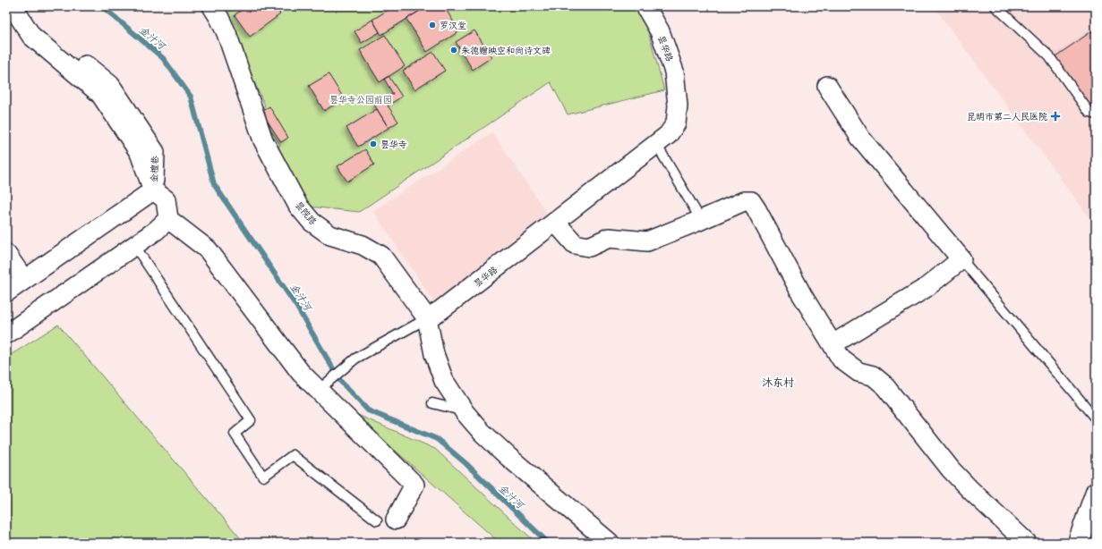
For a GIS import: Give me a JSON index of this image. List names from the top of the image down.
{
  "streets": {
    "street": ["昙华路", "金檀巷", "昙院路"]
  },
  "crossings": [
    ["昙华路", "昙院路"]
  ],
  "districts": ["沐东村"],
  "water": ["金汁河"],
  "parks": ["昙华寺公园前园"],
  "places": {
    "other": ["罗汉堂", "朱德赠映空和尚诗文碑", "昙华寺"],
    "health": ["昆明市第二人民医院"]
  }
}
